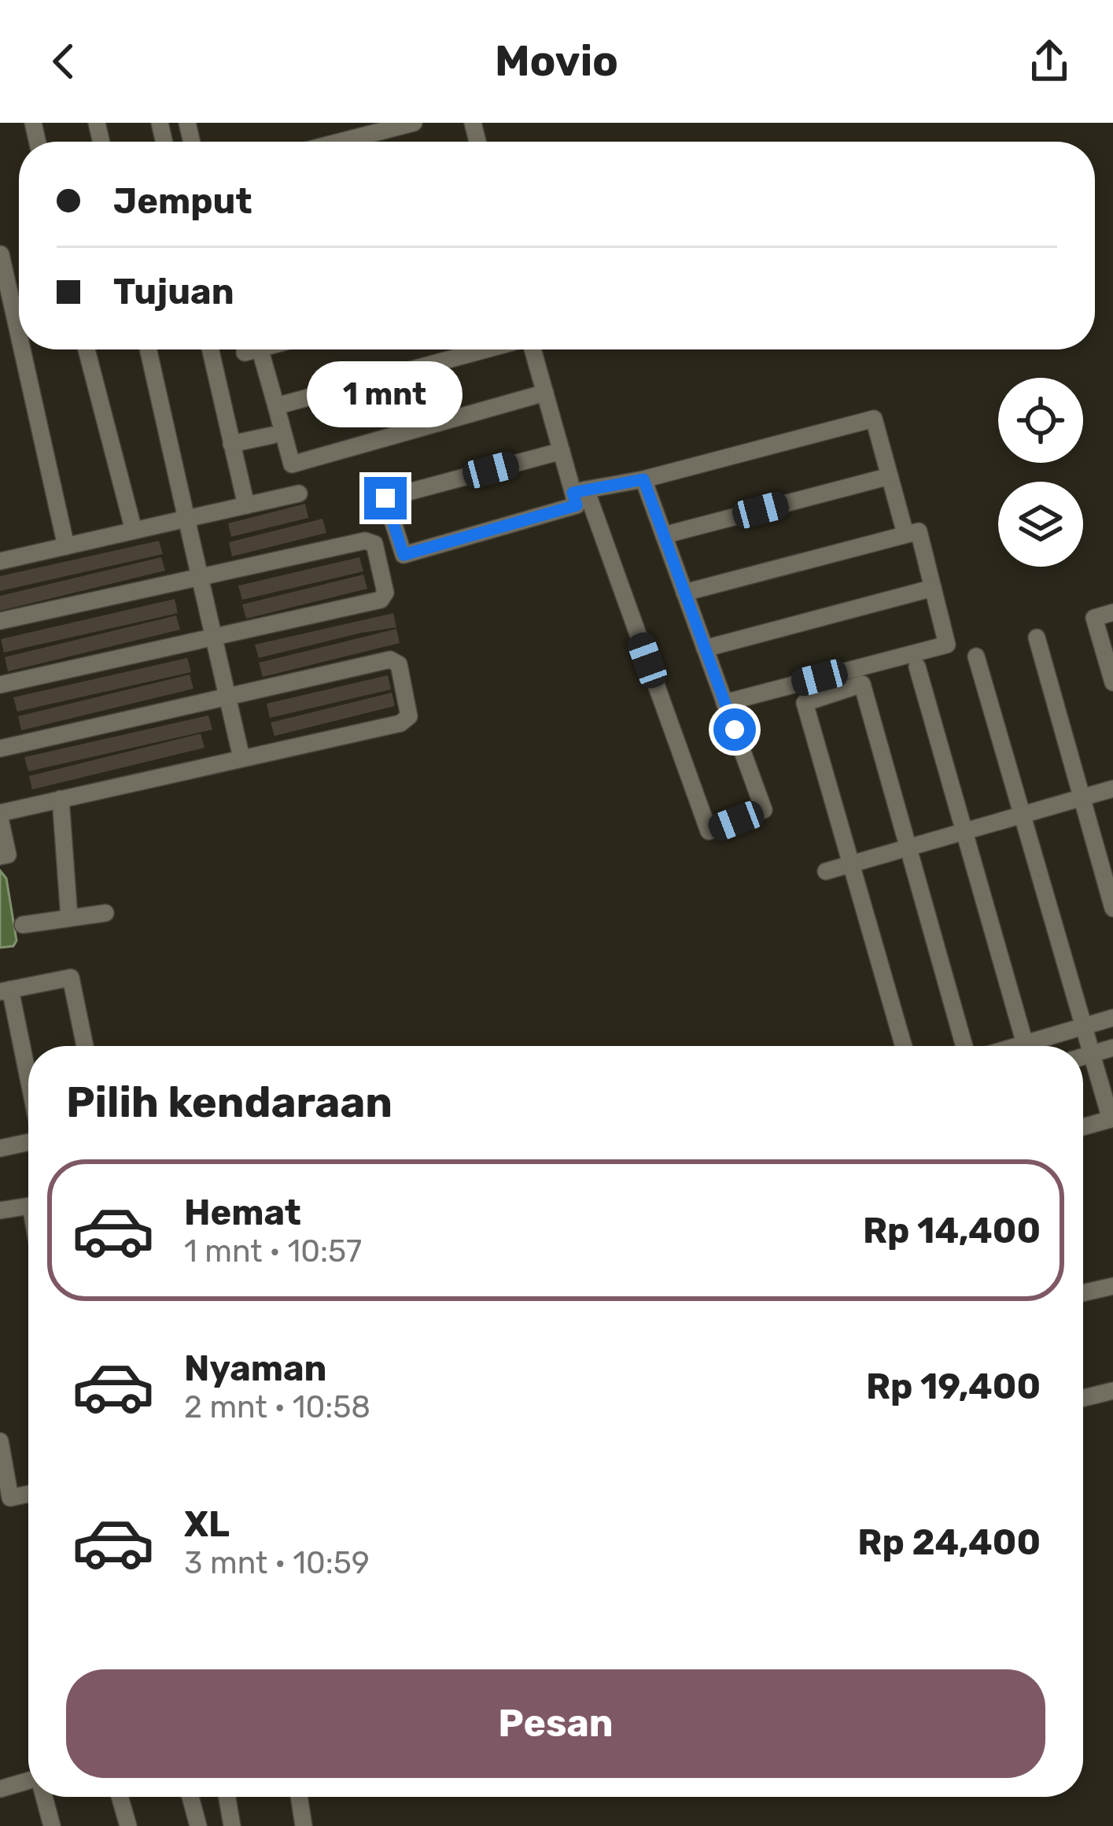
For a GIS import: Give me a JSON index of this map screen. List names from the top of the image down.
{
  "page": {
    "header": "Movio",
    "banner": ["Jemput", "Tujuan"],
    "bubble": "1 mnt",
    "heading": "Pilih kendaraan",
    "list": [
      {
        "name": "Hemat",
        "note": "1 mnt · 10:57",
        "value": "Rp 14,400"
      },
      {
        "name": "Nyaman",
        "note": "2 mnt · 10:58",
        "value": "Rp 19,400"
      },
      {
        "name": "XL",
        "note": "3 mnt · 10:59",
        "value": "Rp 24,400"
      }
    ],
    "buttons": "Pesan"
  }
}
